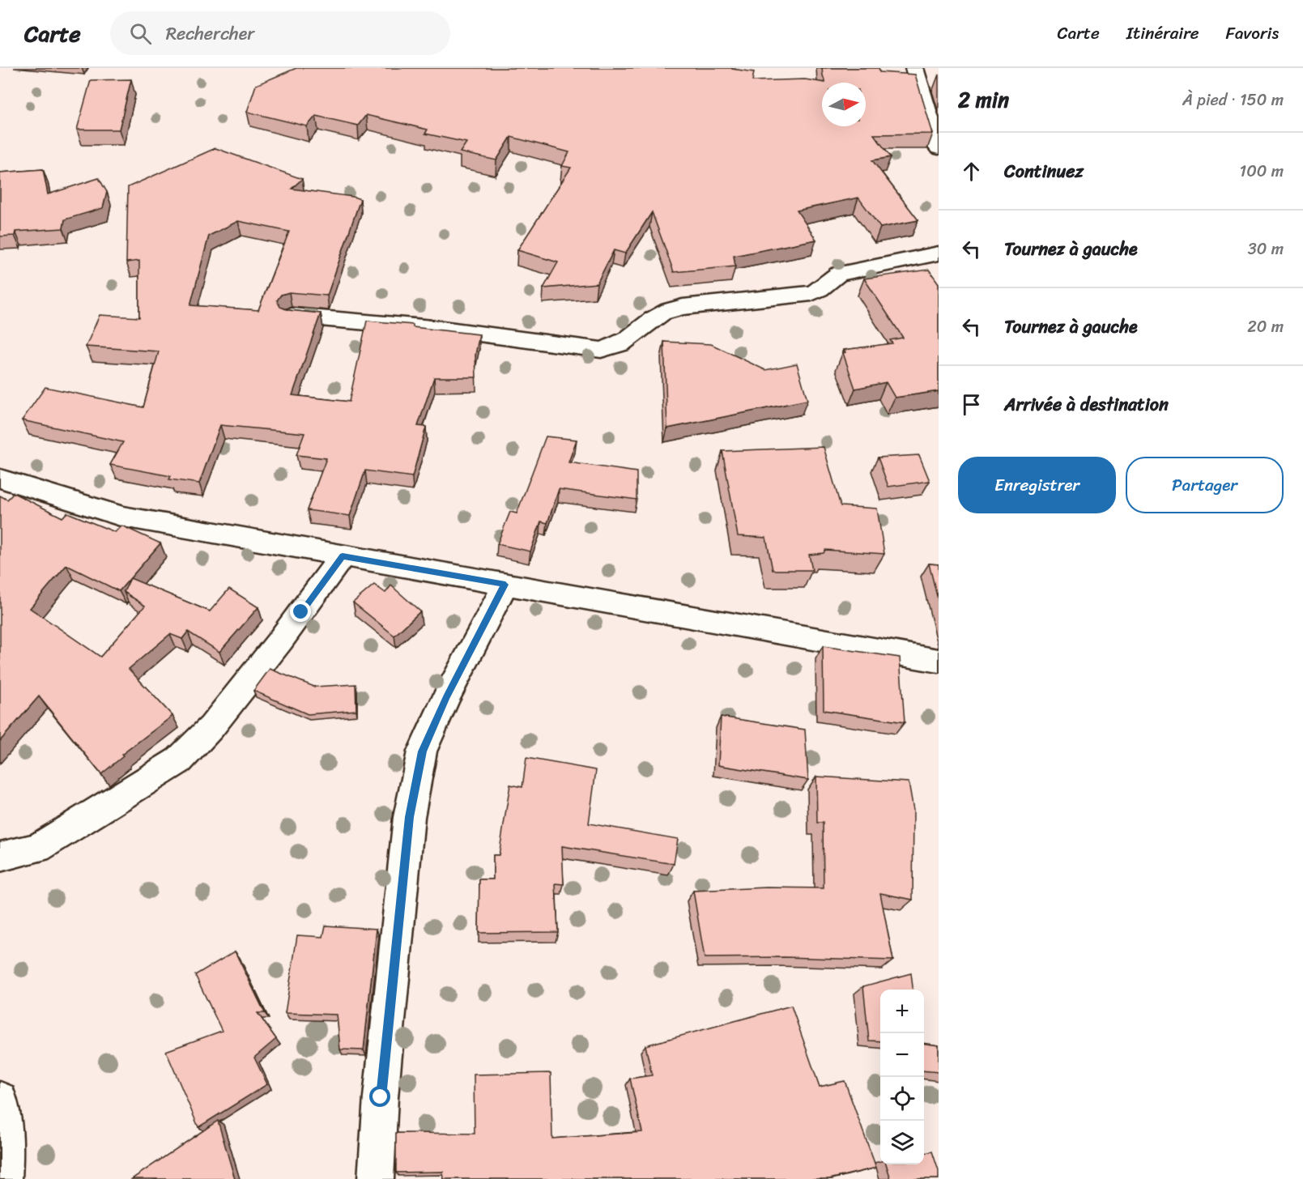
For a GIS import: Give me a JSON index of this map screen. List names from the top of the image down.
{
  "north": "right",
  "page": {
    "header": "Carte",
    "search": "Rechercher",
    "nav": ["Carte", "Itinéraire", "Favoris"],
    "heading": ["2 min", "À pied · 150 m"],
    "list": [
      ["Continuez", "100 m"],
      ["Tournez à gauche", "30 m"],
      ["Tournez à gauche", "20 m"],
      "Arrivée à destination"
    ],
    "buttons": ["Enregistrer", "Partager"],
    "map_buttons": ["+", "−"]
  }
}
